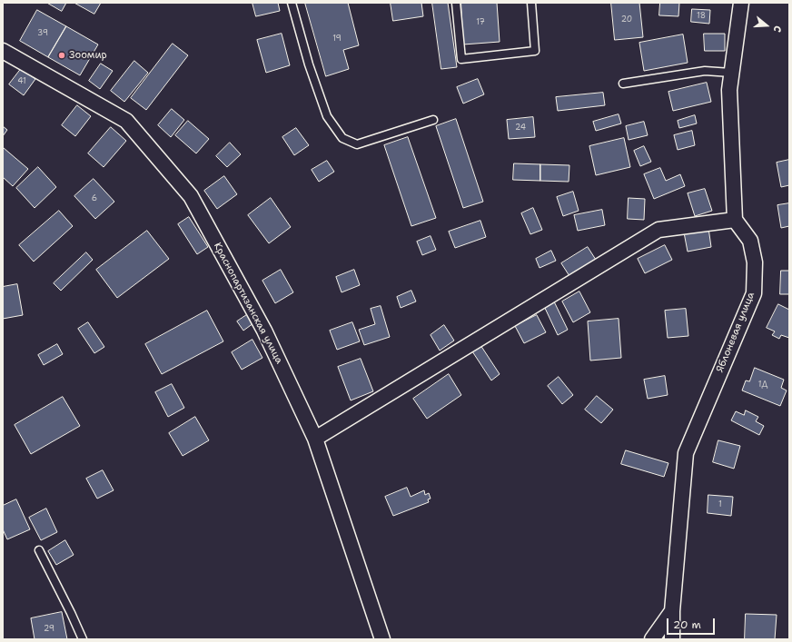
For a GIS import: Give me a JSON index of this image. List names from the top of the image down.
{
  "streets": {
    "street": ["Краснопартизанская улица", "Яблоневая улица"]
  },
  "places": ["Зоомир"],
  "house_numbers": [
    "18",
    "20",
    "17",
    "39",
    "19",
    "41",
    "24",
    "6",
    "1Д",
    "1",
    "29"
  ],
  "scale_bar": "20 m",
  "north": "right"
}
